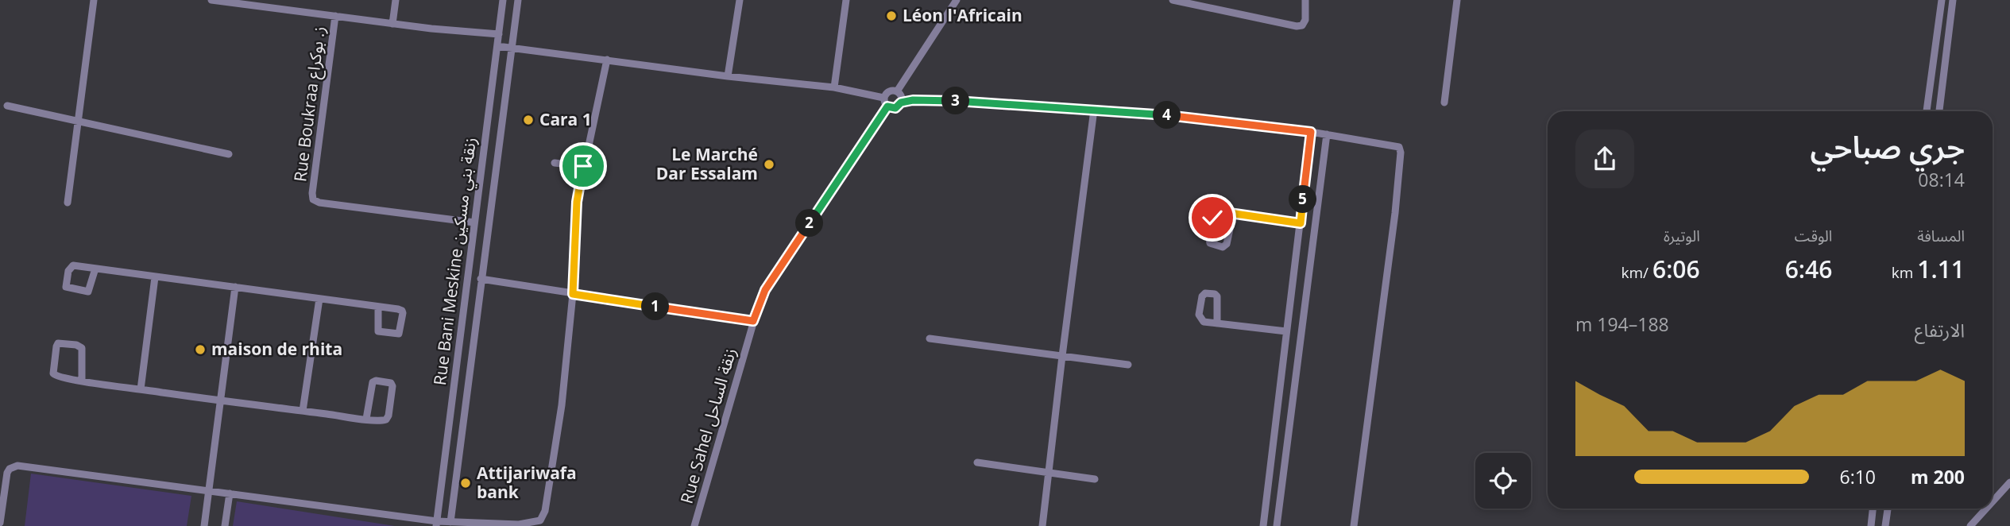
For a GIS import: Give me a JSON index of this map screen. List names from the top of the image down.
{
  "streets": {
    "street": ["Rue Boukraa ز. بوكراع", "Rue Bani Meskine زنقة بني مسكين", "Rue Sahel زنقة الساحل"]
  },
  "crossings": [
    ["Rue Boukraa ز. بوكراع", "Rue Bani Meskine زنقة بني مسكين"]
  ],
  "places": [
    "Léon l'Africain",
    "Cara 1",
    "Le Marché Dar Essalam",
    "maison de rhita",
    "Attijariwafa bank"
  ],
  "page": {
    "pins": [
      "3",
      "4",
      "5",
      "2",
      "1"
    ],
    "heading": ["جري صباحي", "08:14"],
    "stats": [
      ["المسافة", "1.11 km"],
      ["الوقت", "6:46"],
      ["الوتيرة", "6:06 /km"]
    ],
    "chart": ["الارتفاع", "188–194 m"],
    "list": [
      {
        "name": "200 m",
        "note": "6:10"
      }
    ]
  }
}
